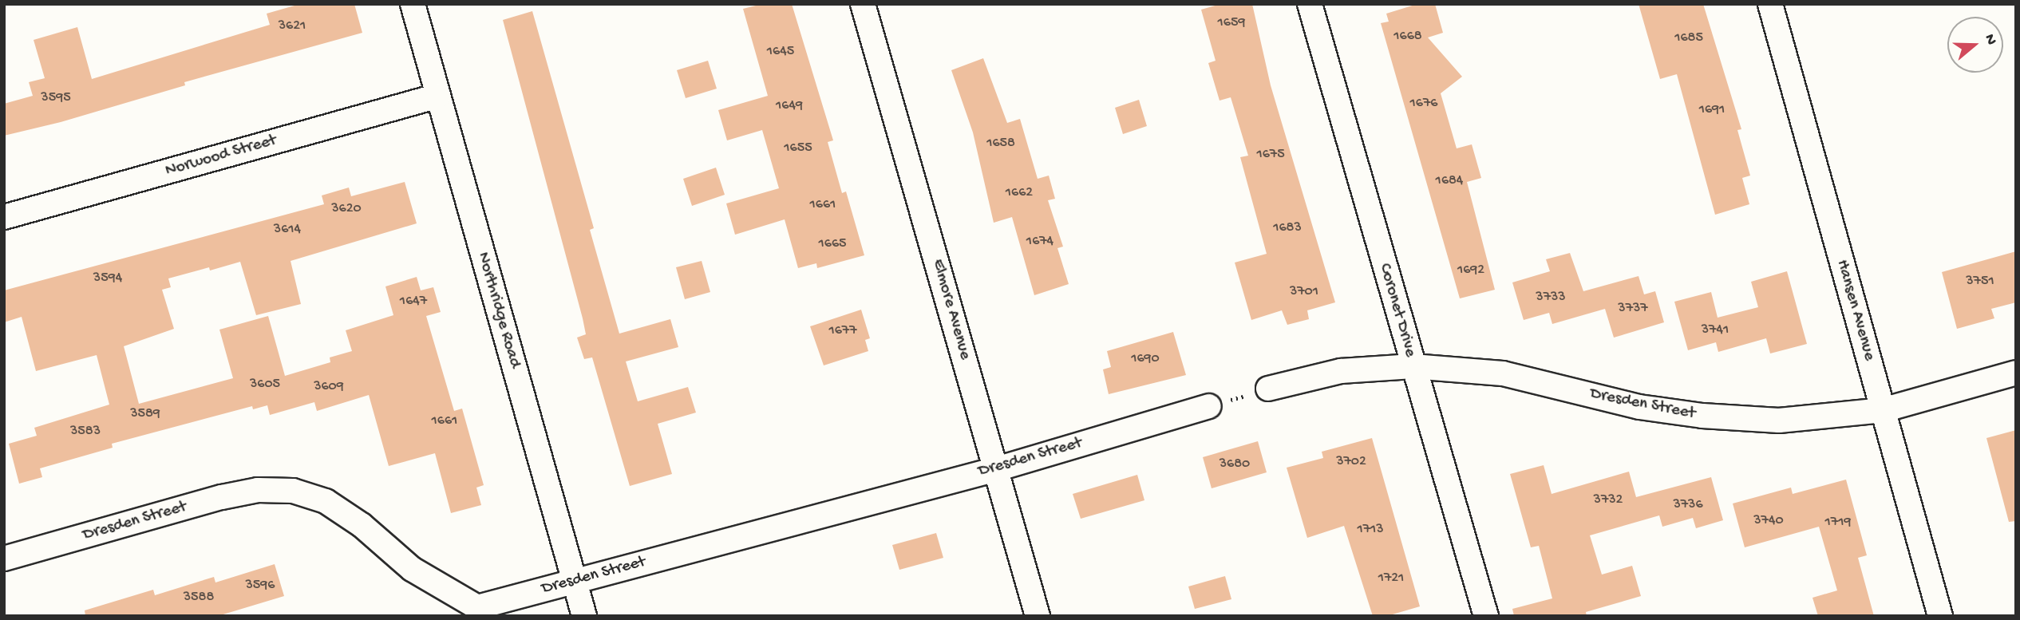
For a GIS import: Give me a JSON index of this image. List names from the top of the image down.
{
  "streets": {
    "street": [
      "Norwood Street",
      "Elmore Avenue",
      "Northridge Road",
      "Coronet Drive",
      "Hansen Avenue",
      "Dresden Street"
    ]
  },
  "crossings": [
    ["Norwood Street", "Northridge Road"],
    ["Elmore Avenue", "Dresden Street"],
    ["Northridge Road", "Dresden Street"],
    ["Coronet Drive", "Dresden Street"],
    ["Hansen Avenue", "Dresden Street"]
  ],
  "house_numbers": [
    "1659",
    "3621",
    "1668",
    "1685",
    "1645",
    "3595",
    "1676",
    "1649",
    "1691",
    "1658",
    "1655",
    "1675",
    "1684",
    "1662",
    "1661",
    "3620",
    "1683",
    "3614",
    "1674",
    "1665",
    "1692",
    "3594",
    "3751",
    "3701",
    "3733",
    "1647",
    "3737",
    "3741",
    "1677",
    "1690",
    "3605",
    "3609",
    "3589",
    "1661",
    "3583",
    "3702",
    "3680",
    "3732",
    "3736",
    "3740",
    "1719",
    "1713",
    "1721",
    "3596",
    "3588"
  ],
  "north": "right"
}
